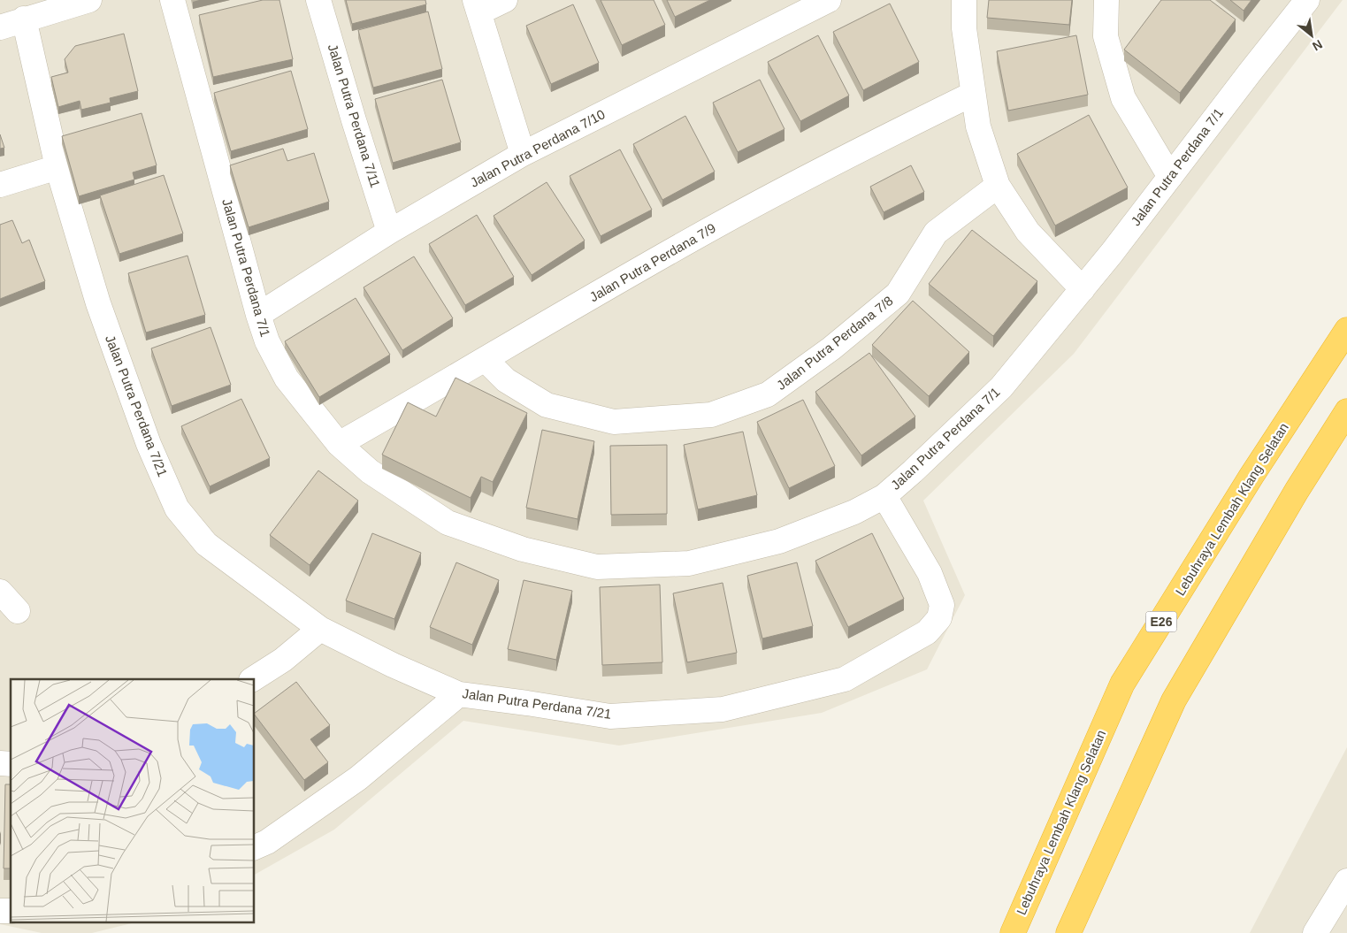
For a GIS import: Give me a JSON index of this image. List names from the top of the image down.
{
  "streets": {
    "highway": ["Lebuhraya Lembah Klang Selatan", "E26"],
    "street": [
      "Jalan Putra Perdana 7/11",
      "Jalan Putra Perdana 7/10",
      "Jalan Putra Perdana 7/1",
      "Jalan Putra Perdana 7/9",
      "Jalan Putra Perdana 7/8",
      "Jalan Putra Perdana 7/21"
    ]
  },
  "crossings": [
    ["Jalan Putra Perdana 7/11", "Jalan Putra Perdana 7/10"],
    ["Jalan Putra Perdana 7/10", "Jalan Putra Perdana 7/1"],
    ["Jalan Putra Perdana 7/1", "Jalan Putra Perdana 7/9"],
    ["Jalan Putra Perdana 7/1", "Jalan Putra Perdana 7/21"],
    ["Jalan Putra Perdana 7/9", "Jalan Putra Perdana 7/8"]
  ],
  "north": "bottom right"
}
